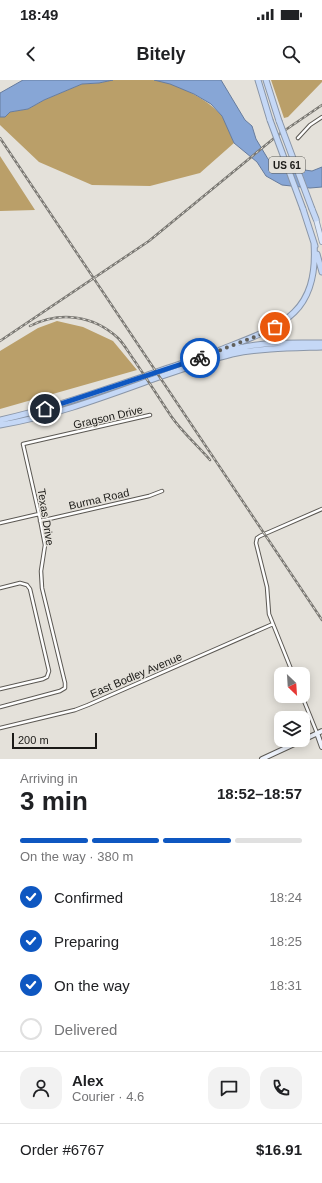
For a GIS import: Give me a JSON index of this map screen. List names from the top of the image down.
{
  "streets": {
    "highway": ["US 61"],
    "street": [
      "Gragson Drive",
      "Burma Road",
      "Texas Drive",
      "East Bodley Avenue"
    ]
  },
  "crossings": [
    ["Gragson Drive", "Texas Drive"],
    ["Burma Road", "Texas Drive"]
  ],
  "scale_bar": "200 m",
  "north": "bottom right",
  "page": {
    "status": "18:49",
    "header": "Bitely",
    "scale": "200 m",
    "heading": ["3 min", "Arriving in", "18:52–18:57"],
    "panel": [
      "Alex",
      "Courier · 4.6",
      "Order #6767",
      "$16.91"
    ],
    "bar": "On the way · 380 m",
    "list": [
      ["Confirmed", "18:24"],
      ["Preparing", "18:25"],
      ["On the way", "18:31"],
      "Delivered"
    ]
  }
}
